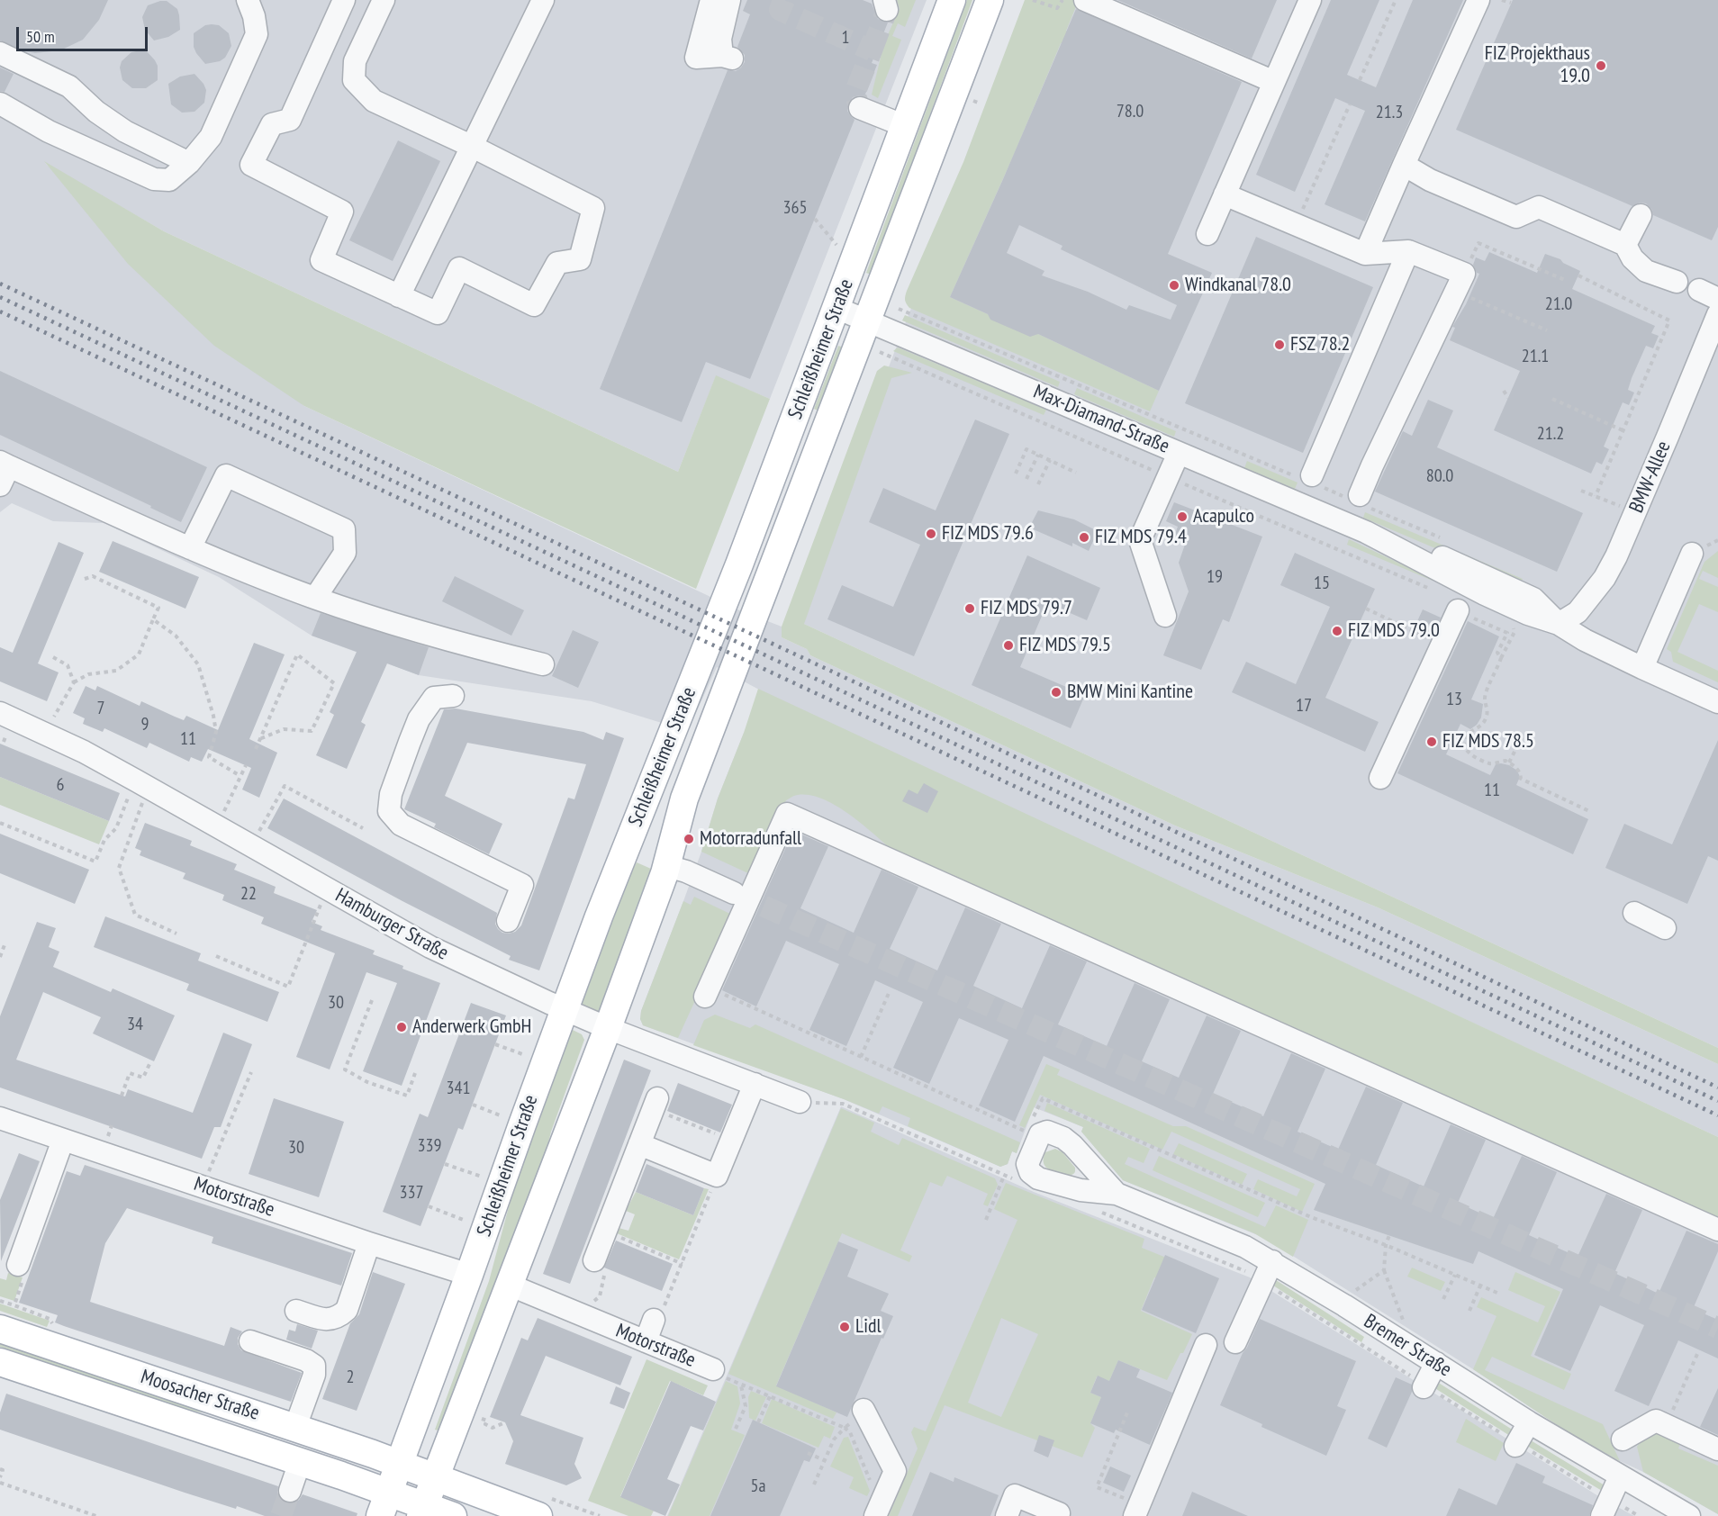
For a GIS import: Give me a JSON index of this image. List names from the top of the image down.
{
  "streets": {
    "main road": ["Schleißheimer Straße", "Moosacher Straße"],
    "street": [
      "Max-Diamand-Straße",
      "BMW-Allee",
      "Hamburger Straße",
      "Motorstraße",
      "Bremer Straße"
    ]
  },
  "crossings": [
    ["Schleißheimer Straße", "Max-Diamand-Straße"],
    ["Schleißheimer Straße", "Hamburger Straße"],
    ["Schleißheimer Straße", "Motorstraße"],
    ["Schleißheimer Straße", "Moosacher Straße"],
    ["Max-Diamand-Straße", "BMW-Allee"]
  ],
  "places": [
    "FIZ Projekthaus 19.0",
    "Windkanal 78.0",
    "FSZ 78.2",
    "Acapulco",
    "FIZ MDS 79.6",
    "FIZ MDS 79.4",
    "FIZ MDS 79.7",
    "FIZ MDS 79.0",
    "FIZ MDS 79.5",
    "BMW Mini Kantine",
    "FIZ MDS 78.5",
    "Motorradunfall",
    "Anderwerk GmbH",
    "Lidl"
  ],
  "house_numbers": [
    "1",
    "78.0",
    "21.3",
    "365",
    "21.0",
    "21.1",
    "21.2",
    "80.0",
    "19",
    "15",
    "13",
    "17",
    "7",
    "9",
    "11",
    "6",
    "11",
    "22",
    "30",
    "34",
    "341",
    "339",
    "30",
    "337",
    "2",
    "5a"
  ],
  "scale_bar": "50 m"
}
